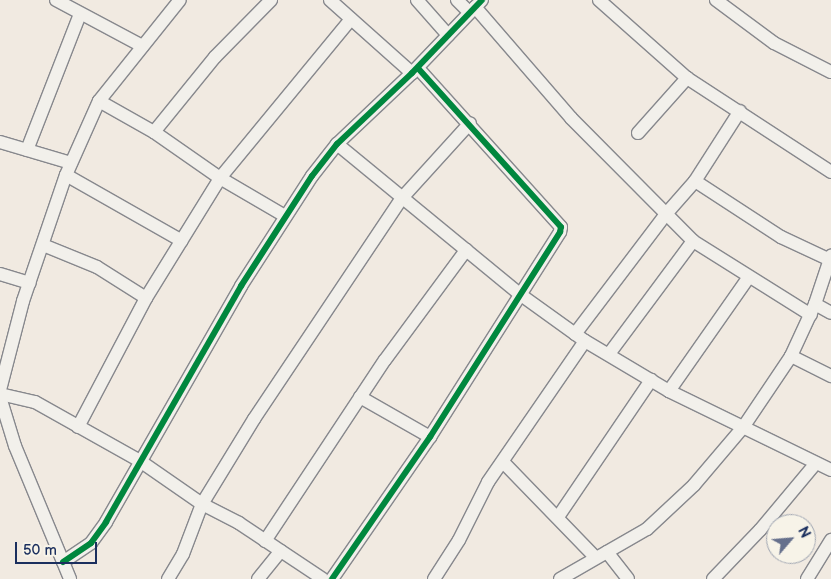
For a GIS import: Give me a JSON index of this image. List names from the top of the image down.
{
  "scale_bar": "50 m",
  "north": "top right"
}
